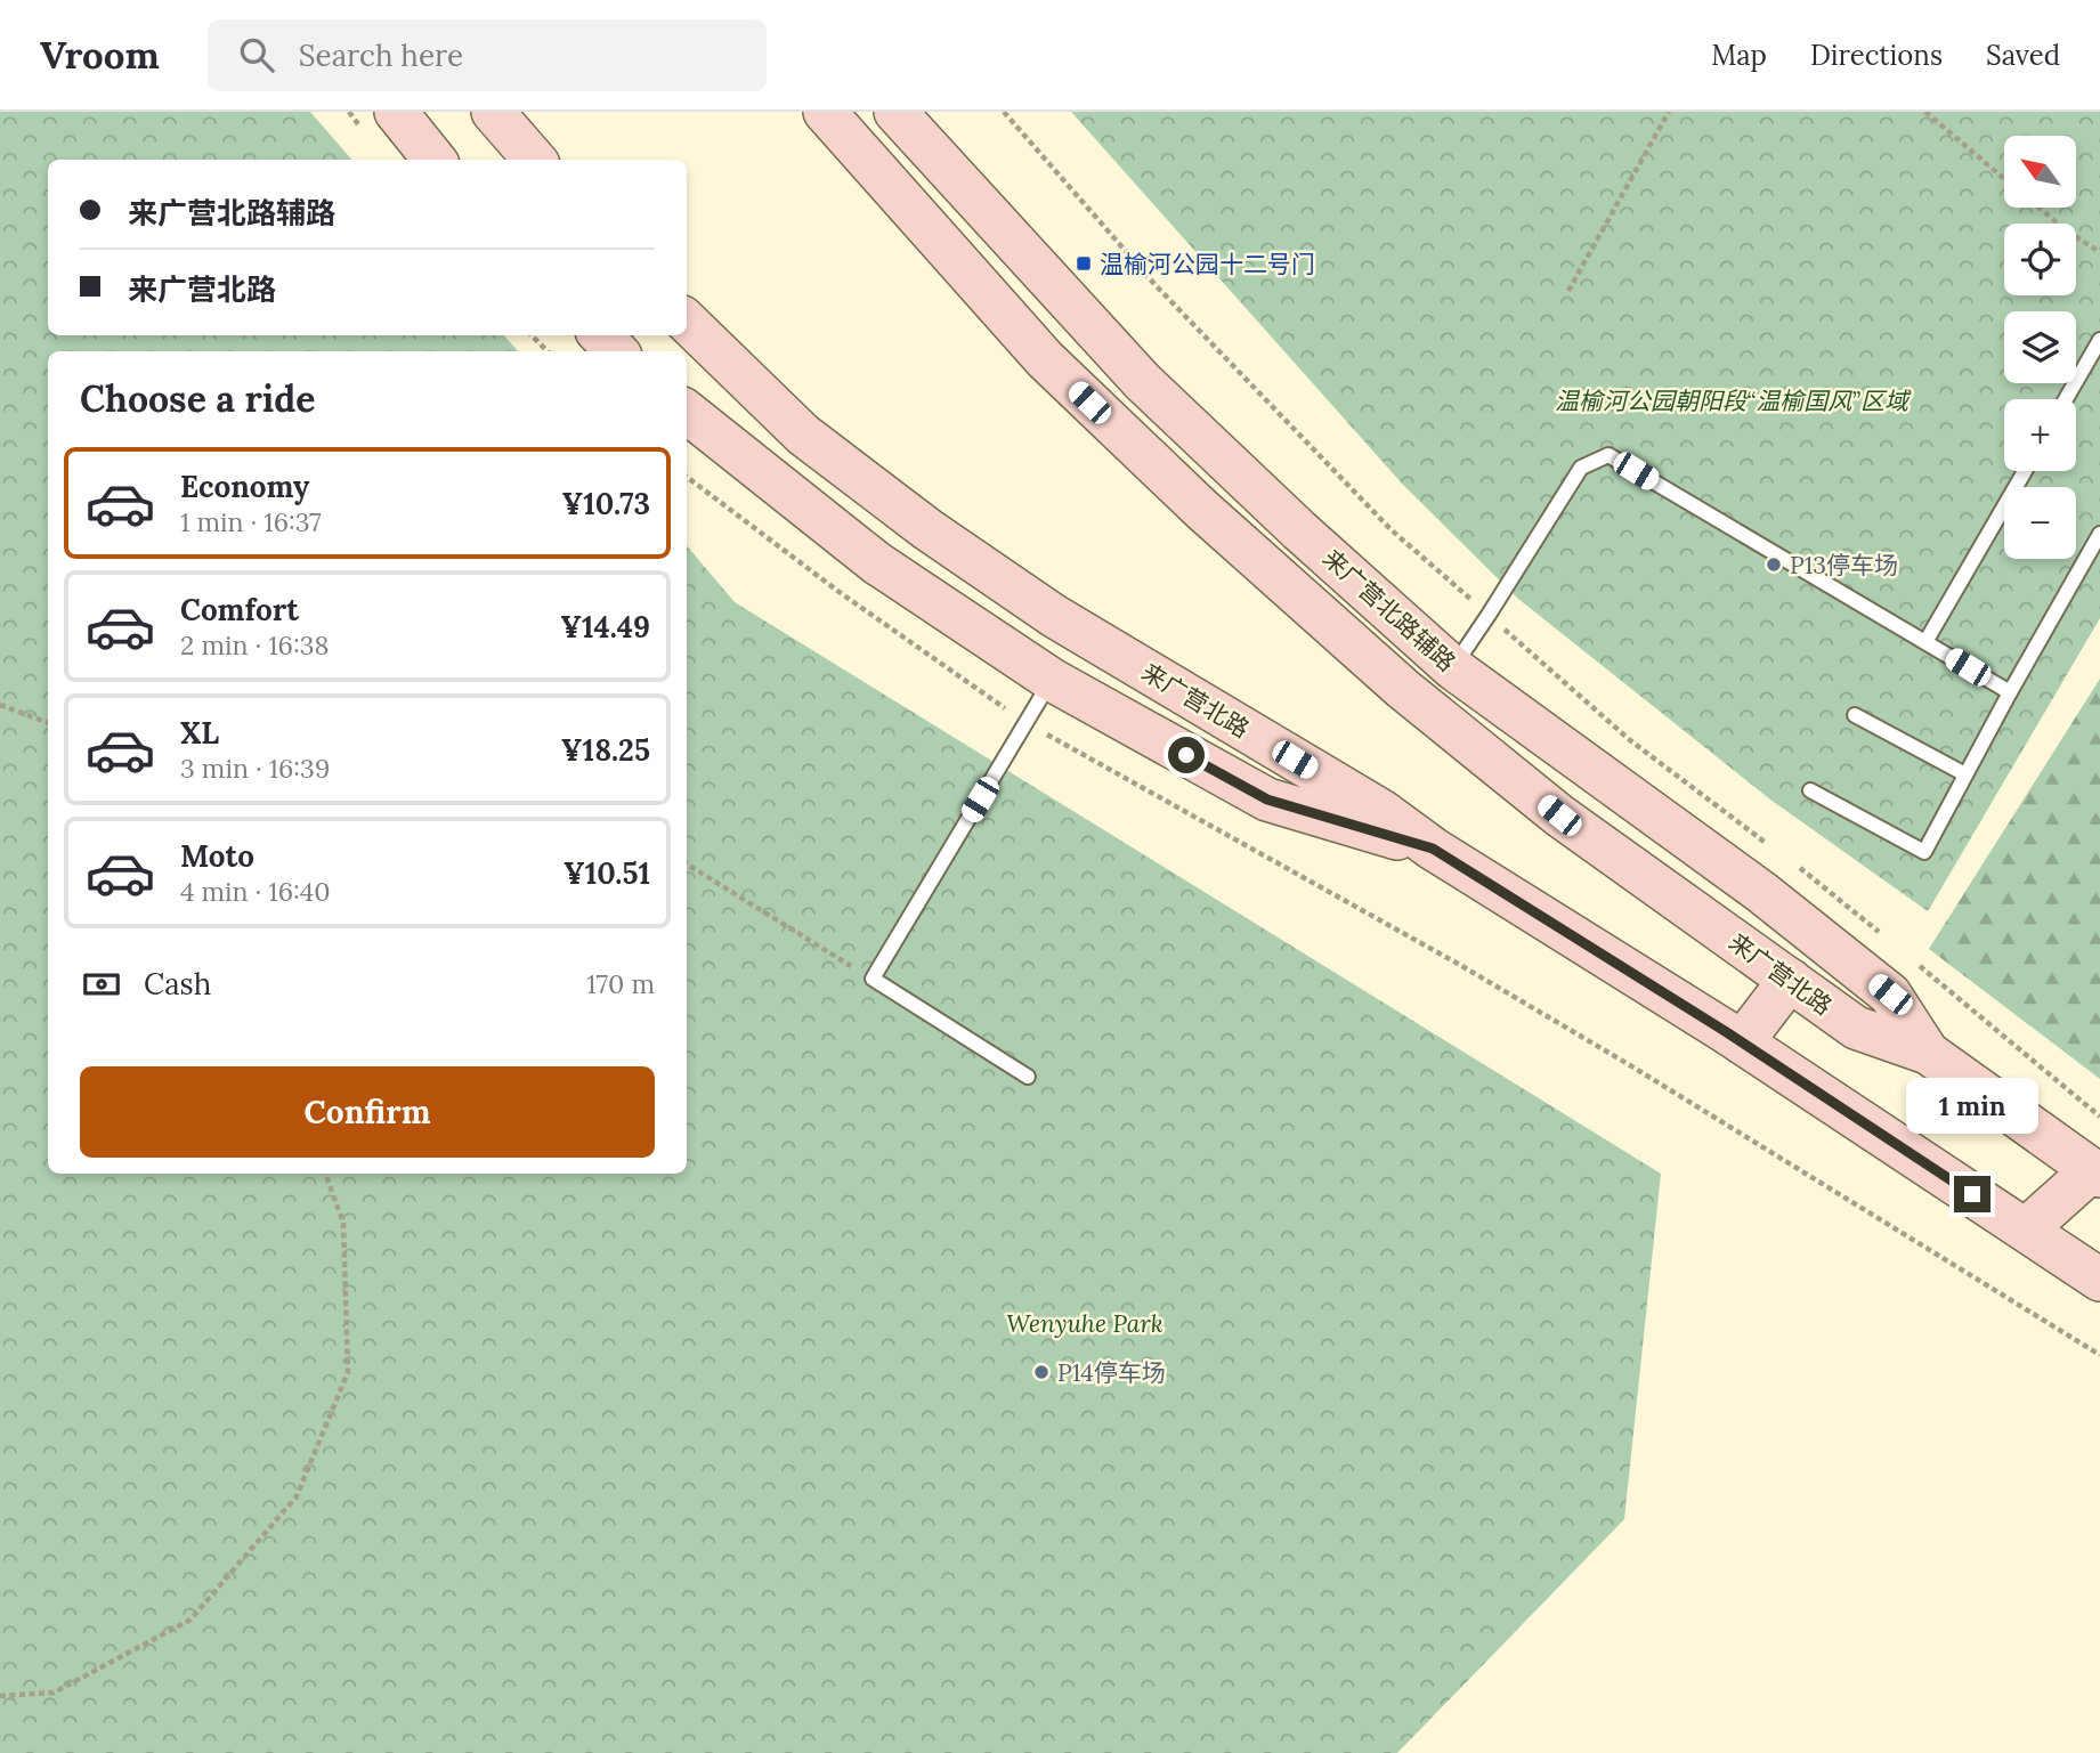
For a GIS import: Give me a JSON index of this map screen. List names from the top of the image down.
{
  "streets": {
    "main road": ["来广营北路辅路", "来广营北路"]
  },
  "crossings": [
    ["来广营北路辅路", "来广营北路"]
  ],
  "parks": ["温榆河公园朝阳段“温榆国风”区域", "Wenyuhe Park"],
  "places": {
    "transit": ["温榆河公园十二号门"],
    "other": ["P13停车场", "P14停车场"]
  },
  "north": "top left",
  "page": {
    "header": "Vroom",
    "search": "Search here",
    "nav": ["Map", "Directions", "Saved"],
    "map_buttons": ["+", "−"],
    "banner": ["来广营北路辅路", "来广营北路"],
    "heading": "Choose a ride",
    "list": [
      {
        "name": "Economy",
        "note": "1 min · 16:37",
        "value": "¥10.73"
      },
      {
        "name": "Comfort",
        "note": "2 min · 16:38",
        "value": "¥14.49"
      },
      {
        "name": "XL",
        "note": "3 min · 16:39",
        "value": "¥18.25"
      },
      {
        "name": "Moto",
        "note": "4 min · 16:40",
        "value": "¥10.51"
      }
    ],
    "pay": ["Cash", "170 m"],
    "buttons": "Confirm",
    "bubble": "1 min"
  }
}
